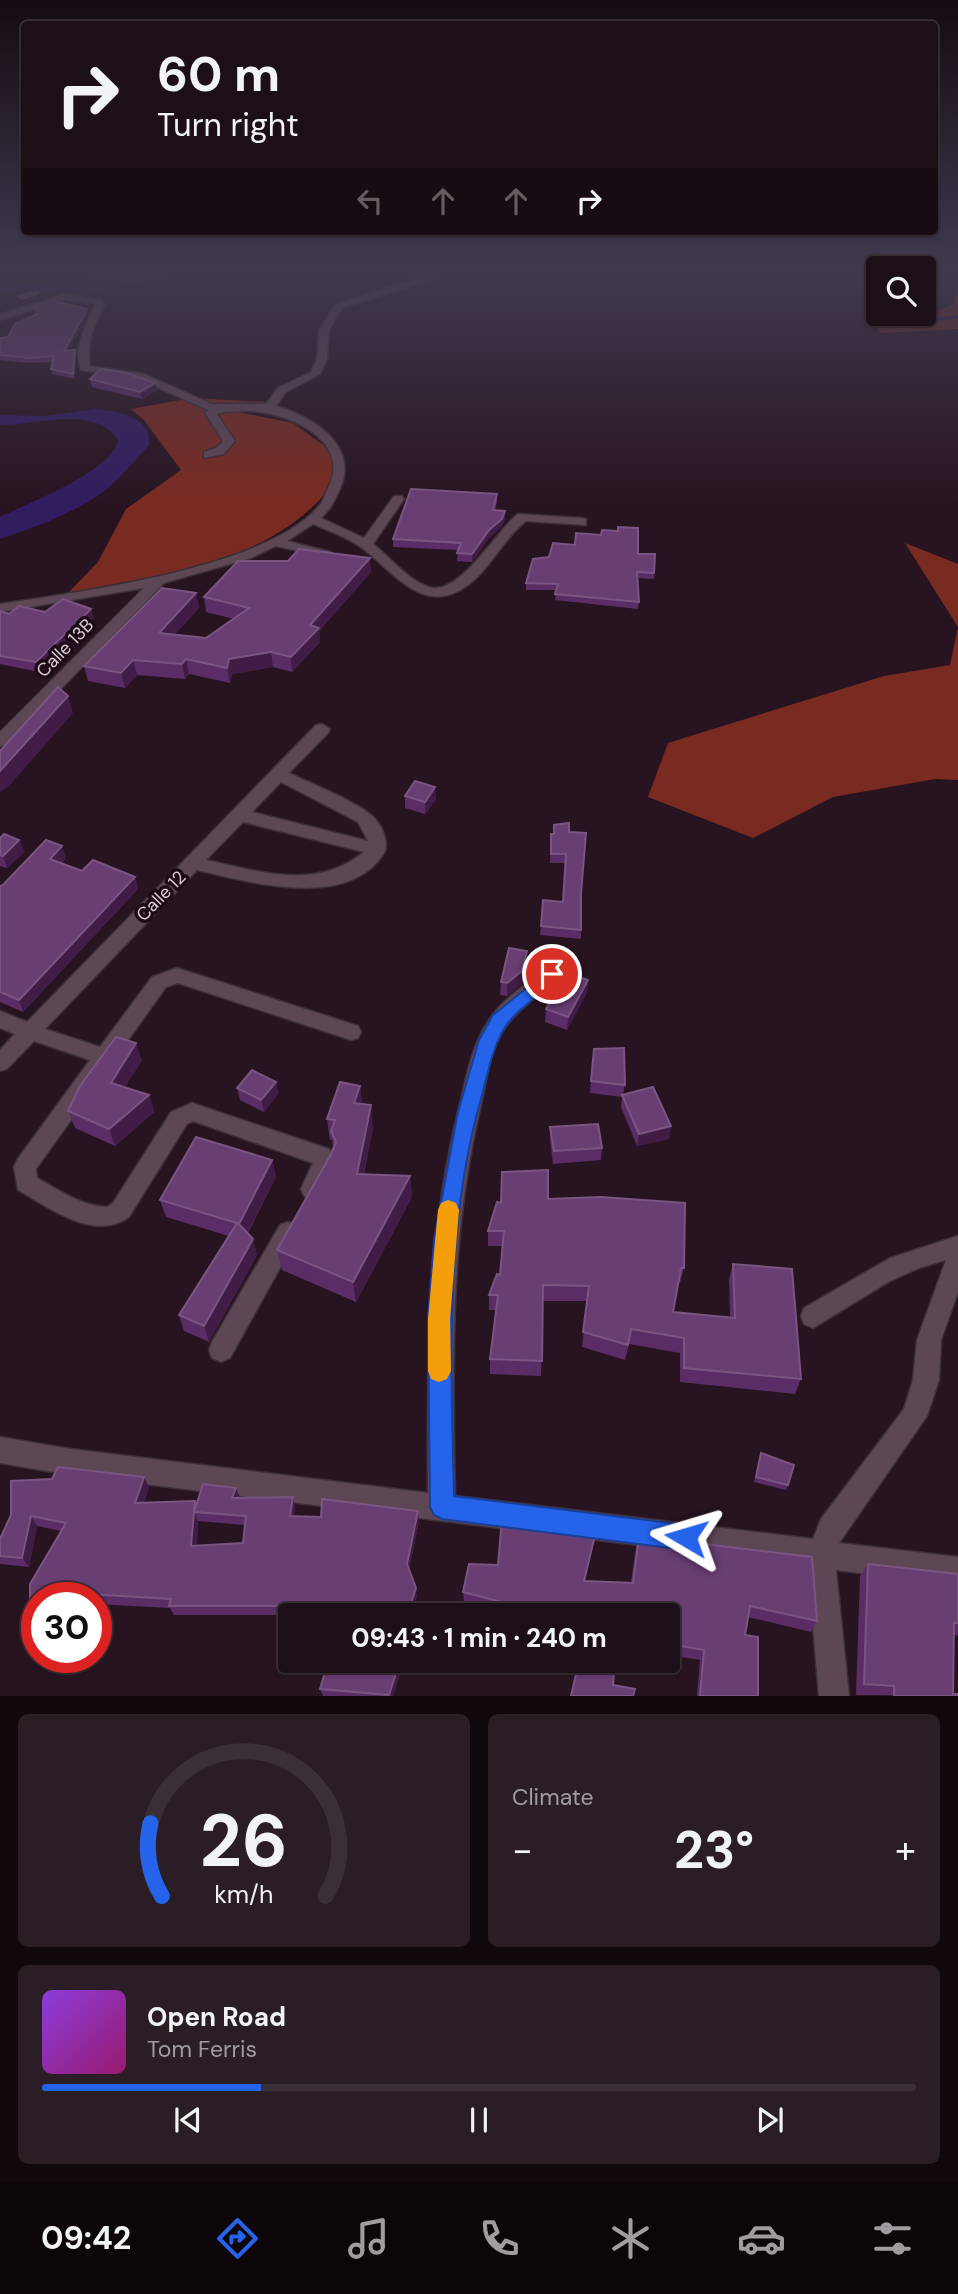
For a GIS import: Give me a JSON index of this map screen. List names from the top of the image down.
{
  "streets": {
    "street": ["Calle 13B", "Calle 12"]
  },
  "page": {
    "turn": ["60 m", "Turn right"],
    "limit": "30",
    "trip": "09:43 · 1 min · 240 m",
    "tile": "Climate",
    "heat": ["−", "23°", "+"],
    "song": ["Open Road", "Tom Ferris"],
    "tabs": "09:42",
    "gauge": ["26", "km/h"]
  }
}
